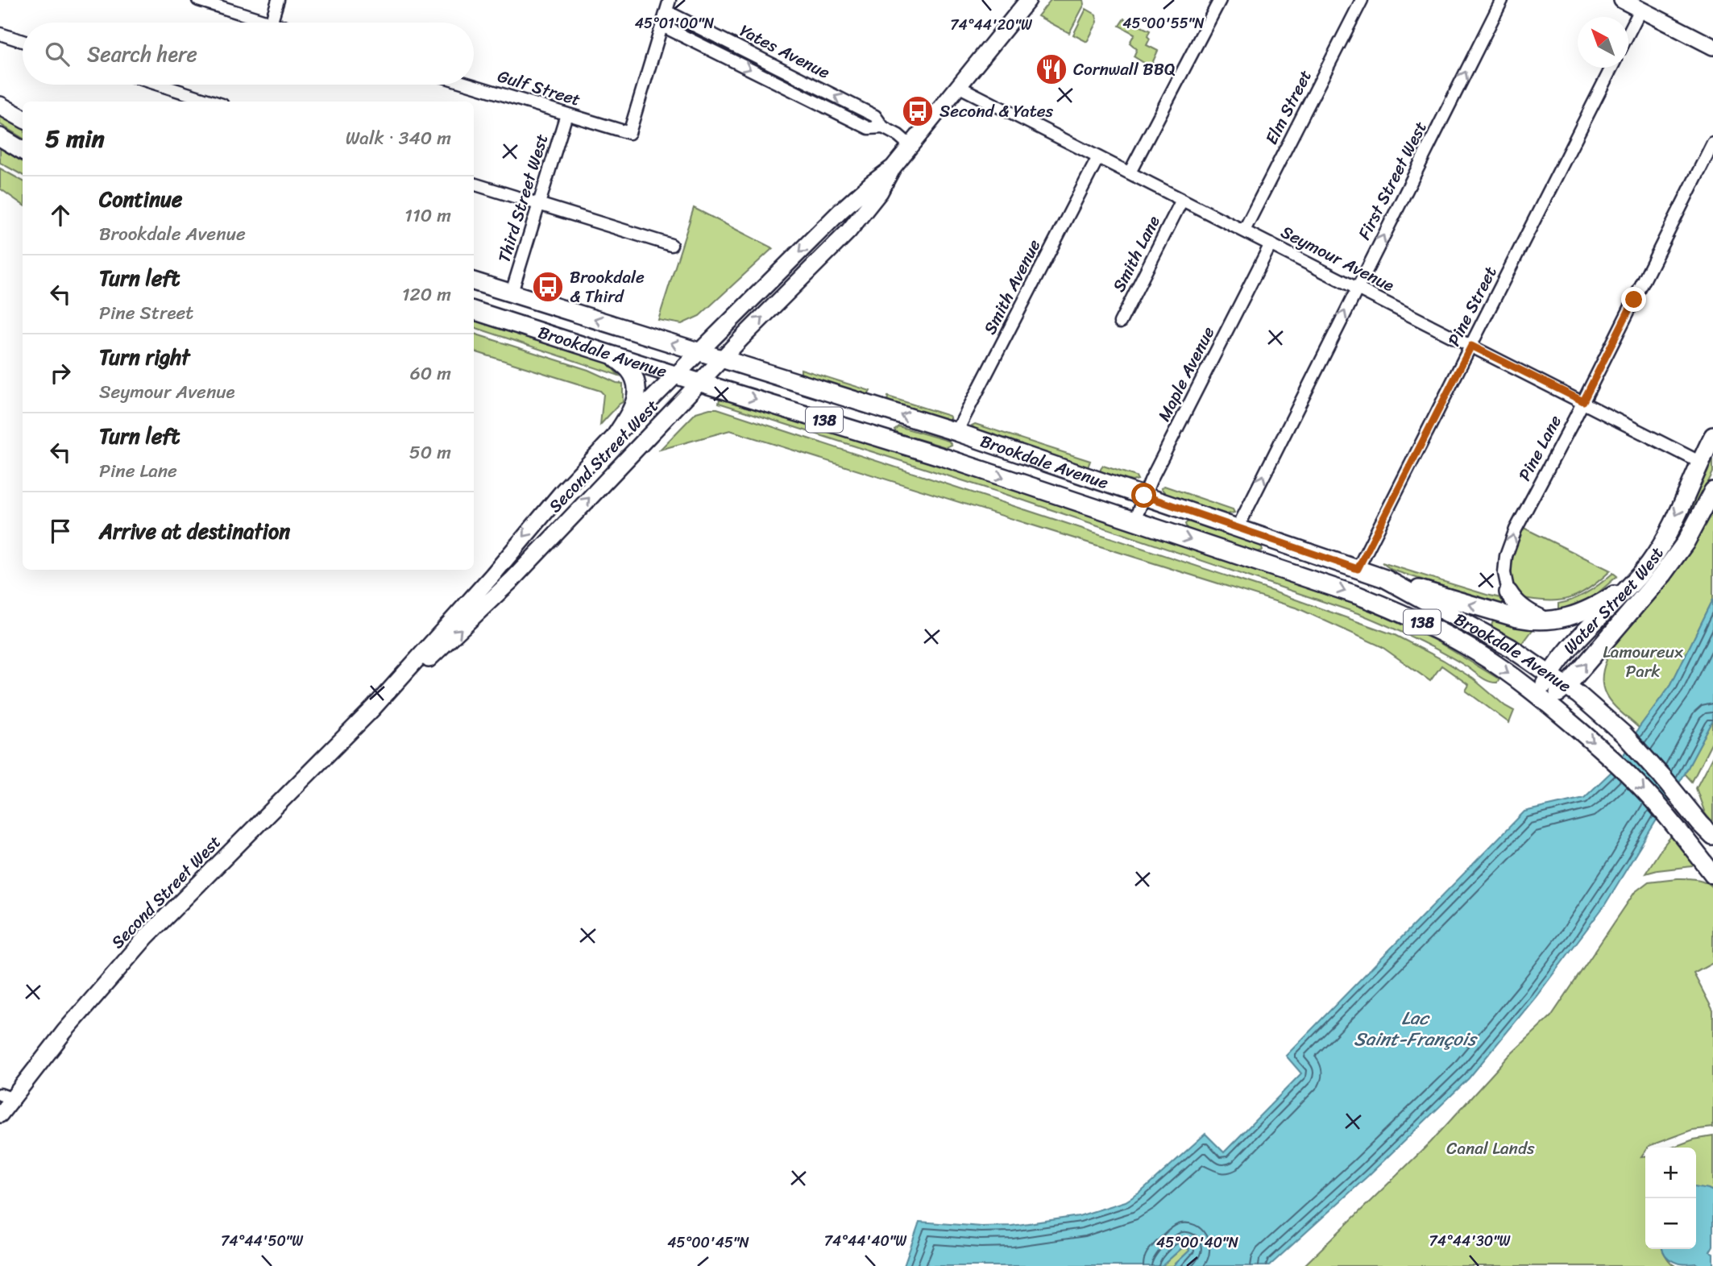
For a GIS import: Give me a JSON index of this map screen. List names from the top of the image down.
{
  "streets": {
    "main road": [
      "Brookdale Avenue",
      "138",
      "Second Street West",
      "Water Street West"
    ],
    "street": [
      "Yates Avenue",
      "Gulf Street",
      "Elm Street",
      "First Street West",
      "Third Street West",
      "Smith Lane",
      "Seymour Avenue",
      "Smith Avenue",
      "Pine Street",
      "Maple Avenue",
      "Pine Lane"
    ]
  },
  "crossings": [
    ["Yates Avenue", "Gulf Street"],
    ["Yates Avenue", "Second Street West"],
    ["Gulf Street", "Third Street West"],
    ["Elm Street", "Seymour Avenue"],
    ["First Street West", "Seymour Avenue"],
    ["First Street West", "Brookdale Avenue"],
    ["Third Street West", "Brookdale Avenue"],
    ["Smith Lane", "Seymour Avenue"],
    ["Seymour Avenue", "Smith Avenue"],
    ["Seymour Avenue", "Pine Street"],
    ["Seymour Avenue", "Maple Avenue"],
    ["Seymour Avenue", "Pine Lane"],
    ["Seymour Avenue", "Second Street West"],
    ["Seymour Avenue", "Water Street West"],
    ["Smith Avenue", "Brookdale Avenue"],
    ["Pine Street", "Brookdale Avenue"],
    ["Brookdale Avenue", "Maple Avenue"],
    ["Brookdale Avenue", "Second Street West"],
    ["Brookdale Avenue", "Water Street West"]
  ],
  "one_way": ["First Street West", "Pine Lane"],
  "water": ["Lac Saint-François"],
  "parks": ["Lamoureux Park", "Canal Lands"],
  "places": {
    "restaurant": ["Cornwall BBQ"],
    "bus stop": ["Second & Yates", "Brookdale & Third"]
  },
  "north": "top left",
  "page": {
    "search": "Search here",
    "heading": ["5 min", "Walk · 340 m"],
    "list": [
      ["Continue", "Brookdale Avenue", "110 m"],
      ["Turn left", "Pine Street", "120 m"],
      ["Turn right", "Seymour Avenue", "60 m"],
      ["Turn left", "Pine Lane", "50 m"],
      "Arrive at destination"
    ],
    "map_buttons": ["+", "−"]
  },
  "coordinates": [
    "45°01'00\"N",
    "45°00'55\"N",
    "74°44'20\"W",
    "74°44'50\"W",
    "74°44'40\"W",
    "74°44'30\"W",
    "45°00'45\"N",
    "45°00'40\"N"
  ]
}
